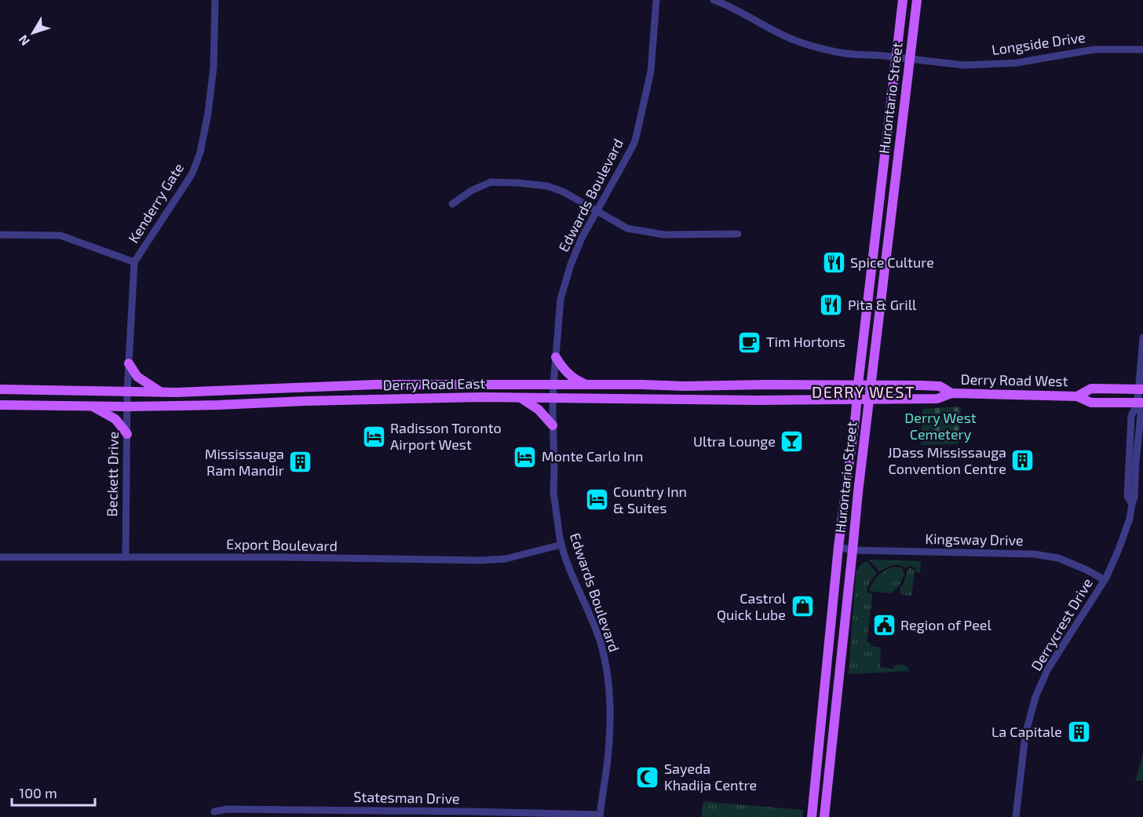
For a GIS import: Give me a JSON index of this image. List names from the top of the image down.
{
  "streets": {
    "main road": ["Hurontario Street", "Derry Road West", "Derry Road East"],
    "street": [
      "Longside Drive",
      "Edwards Boulevard",
      "Kenderry Gate",
      "Beckett Drive",
      "Kingsway Drive",
      "Export Boulevard",
      "Derrycrest Drive",
      "Statesman Drive"
    ]
  },
  "crossings": [
    ["Longside Drive", "Hurontario Street"],
    ["Hurontario Street", "Derry Road West"],
    ["Hurontario Street", "Derry Road East"],
    ["Hurontario Street", "Kingsway Drive"],
    ["Edwards Boulevard", "Derry Road East"],
    ["Edwards Boulevard", "Export Boulevard"],
    ["Edwards Boulevard", "Statesman Drive"],
    ["Kenderry Gate", "Derry Road East"],
    ["Kenderry Gate", "Beckett Drive"],
    ["Derry Road West", "Derry Road East"],
    ["Derry Road West", "Derrycrest Drive"],
    ["Derry Road East", "Beckett Drive"],
    ["Beckett Drive", "Export Boulevard"],
    ["Kingsway Drive", "Derrycrest Drive"]
  ],
  "districts": ["DERRY WEST"],
  "parks": ["Derry West Cemetery"],
  "places": {
    "restaurant": ["Spice Culture", "Pita & Grill"],
    "cafe": ["Tim Hortons"],
    "hotel": ["Radisson Toronto Airport West", "Monte Carlo Inn", "Country Inn & Suites"],
    "bar": ["Ultra Lounge"],
    "building": ["JDass Mississauga Convention Centre", "Mississauga Ram Mandir", "La Capitale"],
    "shop": ["Castrol Quick Lube"],
    "public building": ["Region of Peel"],
    "mosque": ["Sayeda Khadija Centre"]
  },
  "scale_bar": "100 m",
  "north": "bottom left"
}
